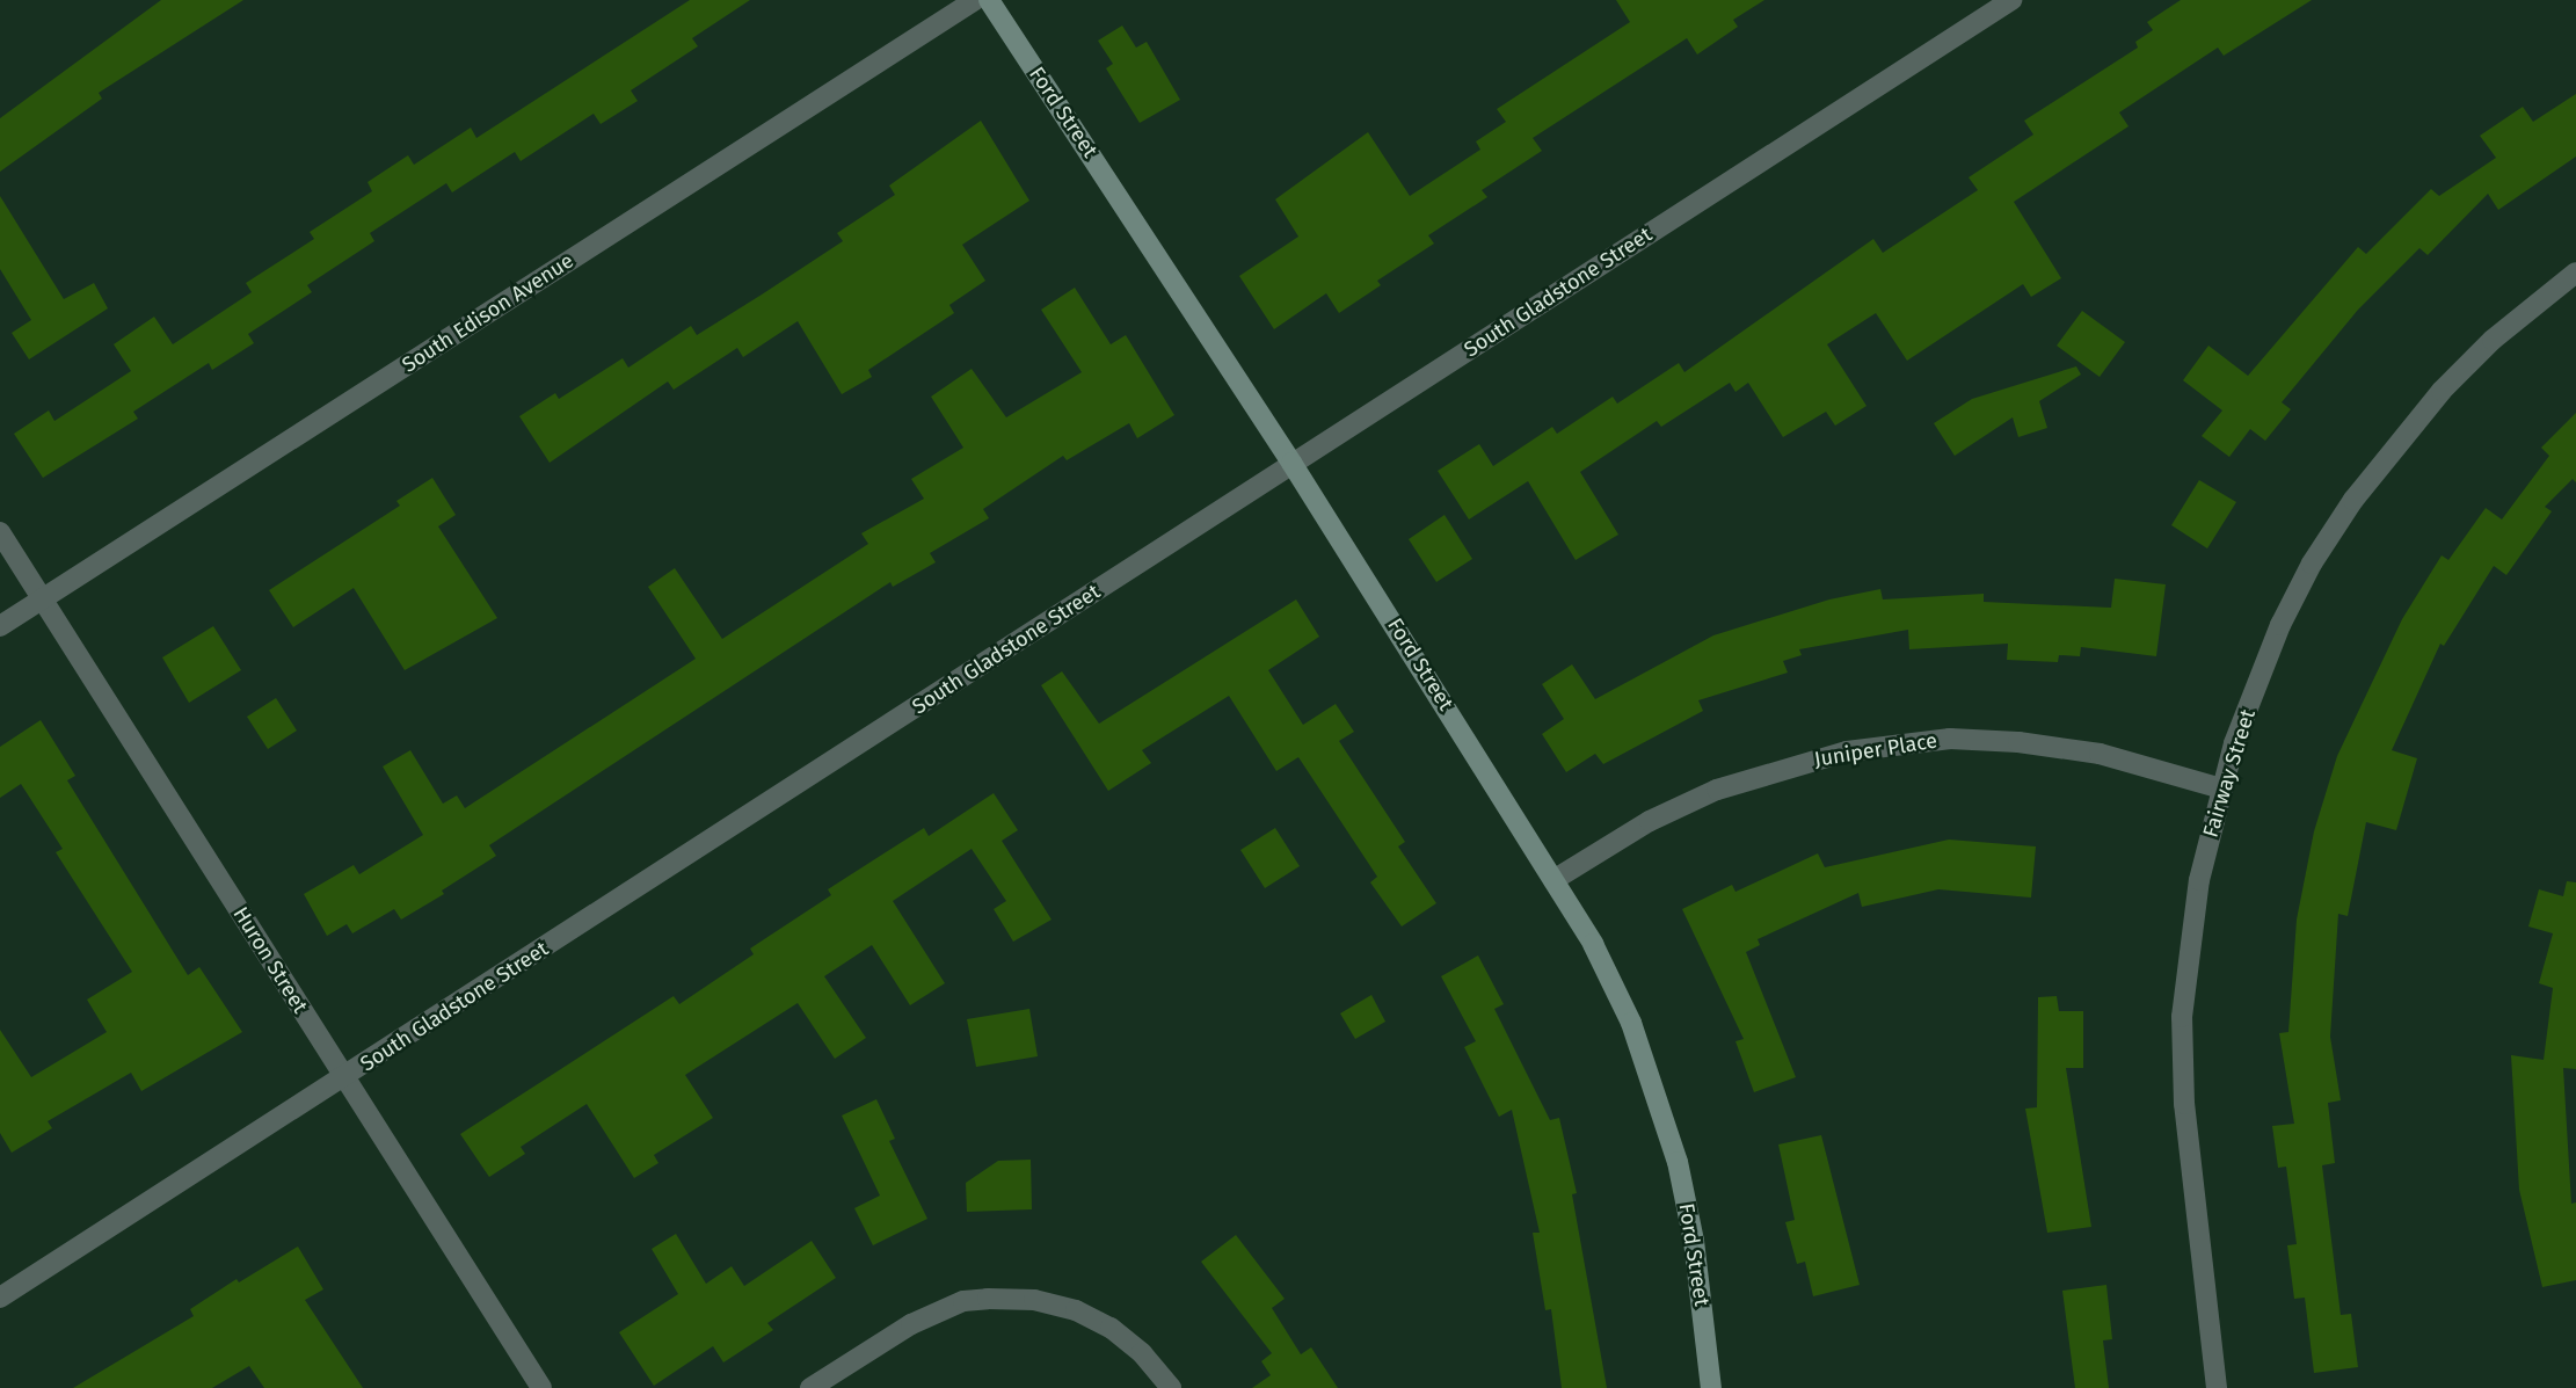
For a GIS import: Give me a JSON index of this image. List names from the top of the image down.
{
  "streets": {
    "street": [
      "Ford Street",
      "South Gladstone Street",
      "South Edison Avenue",
      "Juniper Place",
      "Fairway Street",
      "Huron Street"
    ]
  },
  "crossings": [
    ["Ford Street", "South Gladstone Street"],
    ["Ford Street", "Juniper Place"],
    ["South Gladstone Street", "Huron Street"],
    ["South Edison Avenue", "Huron Street"],
    ["Juniper Place", "Fairway Street"]
  ]
}
